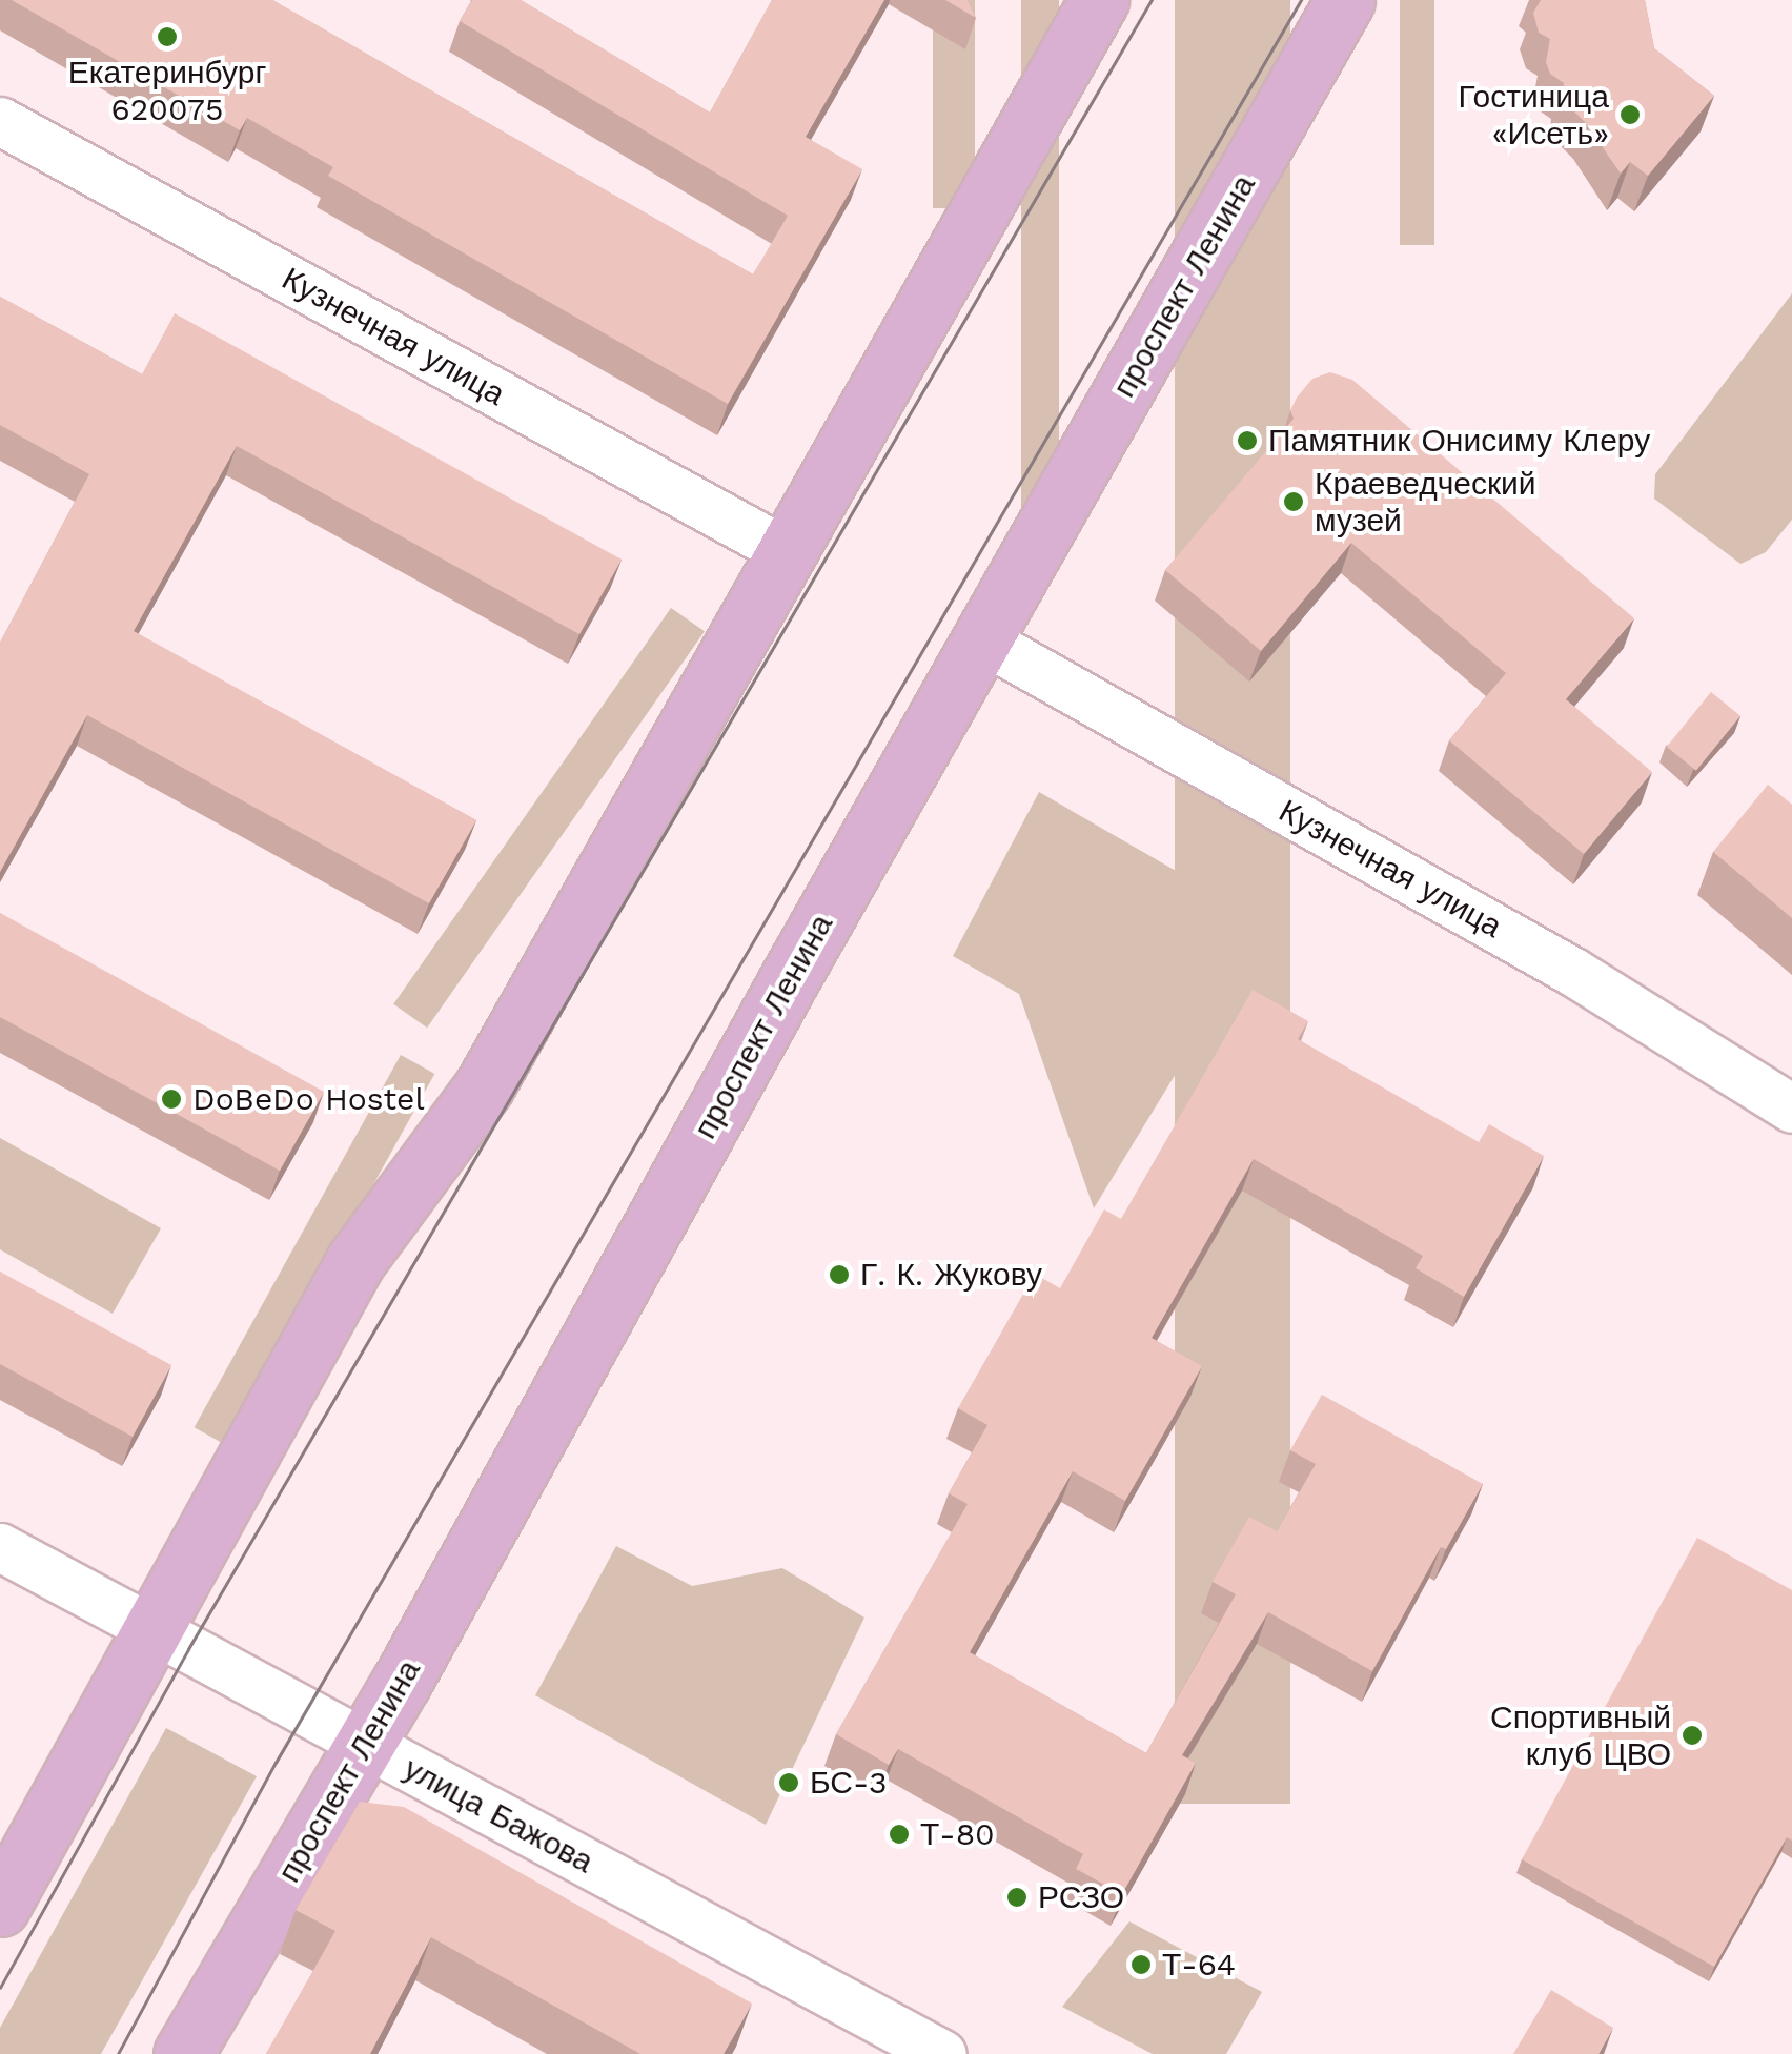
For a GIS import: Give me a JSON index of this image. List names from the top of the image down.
{
  "streets": {
    "main road": ["проспект Ленина"],
    "street": ["Кузнечная улица", "улица Бажова"]
  },
  "crossings": [
    ["проспект Ленина", "Кузнечная улица"],
    ["проспект Ленина", "улица Бажова"]
  ],
  "places": [
    "Екатеринбург 620075",
    "Гостиница «Исеть»",
    "Памятник Онисиму Клеру",
    "Краеведческий музей",
    "DoBeDo Hostel",
    "Г. К. Жукову",
    "Спортивный клуб ЦВО",
    "БС-3",
    "Т-80",
    "РСЗО",
    "Т-64"
  ]
}
